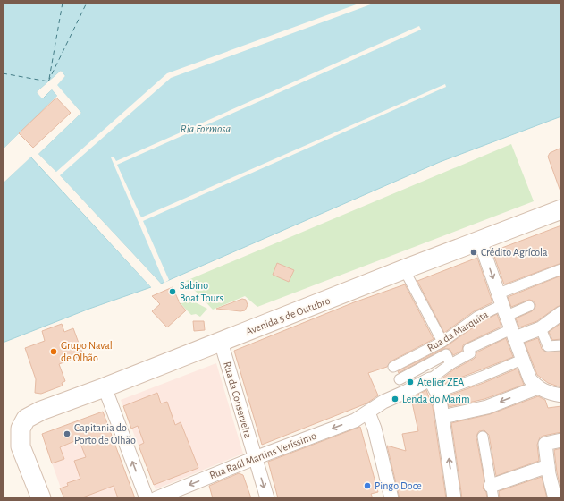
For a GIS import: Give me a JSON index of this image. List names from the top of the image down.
{
  "streets": {
    "main road": ["Avenida 5 de Outubro"],
    "street": ["Rua da Marquita", "Rua da Conserveira", "Rua Raúl Martins Veríssimo"]
  },
  "crossings": [
    ["Avenida 5 de Outubro", "Rua da Conserveira"],
    ["Rua da Conserveira", "Rua Raúl Martins Veríssimo"]
  ],
  "one_way": ["Rua Raúl Martins Veríssimo"],
  "water": ["Ria Formosa"],
  "places": [
    "Crédito Agrícola",
    "Sabino Boat Tours",
    "Grupo Naval de Olhão",
    "Atelier ZEA",
    "Lenda do Marim",
    "Capitania do Porto de Olhão",
    "Pingo Doce"
  ]
}
